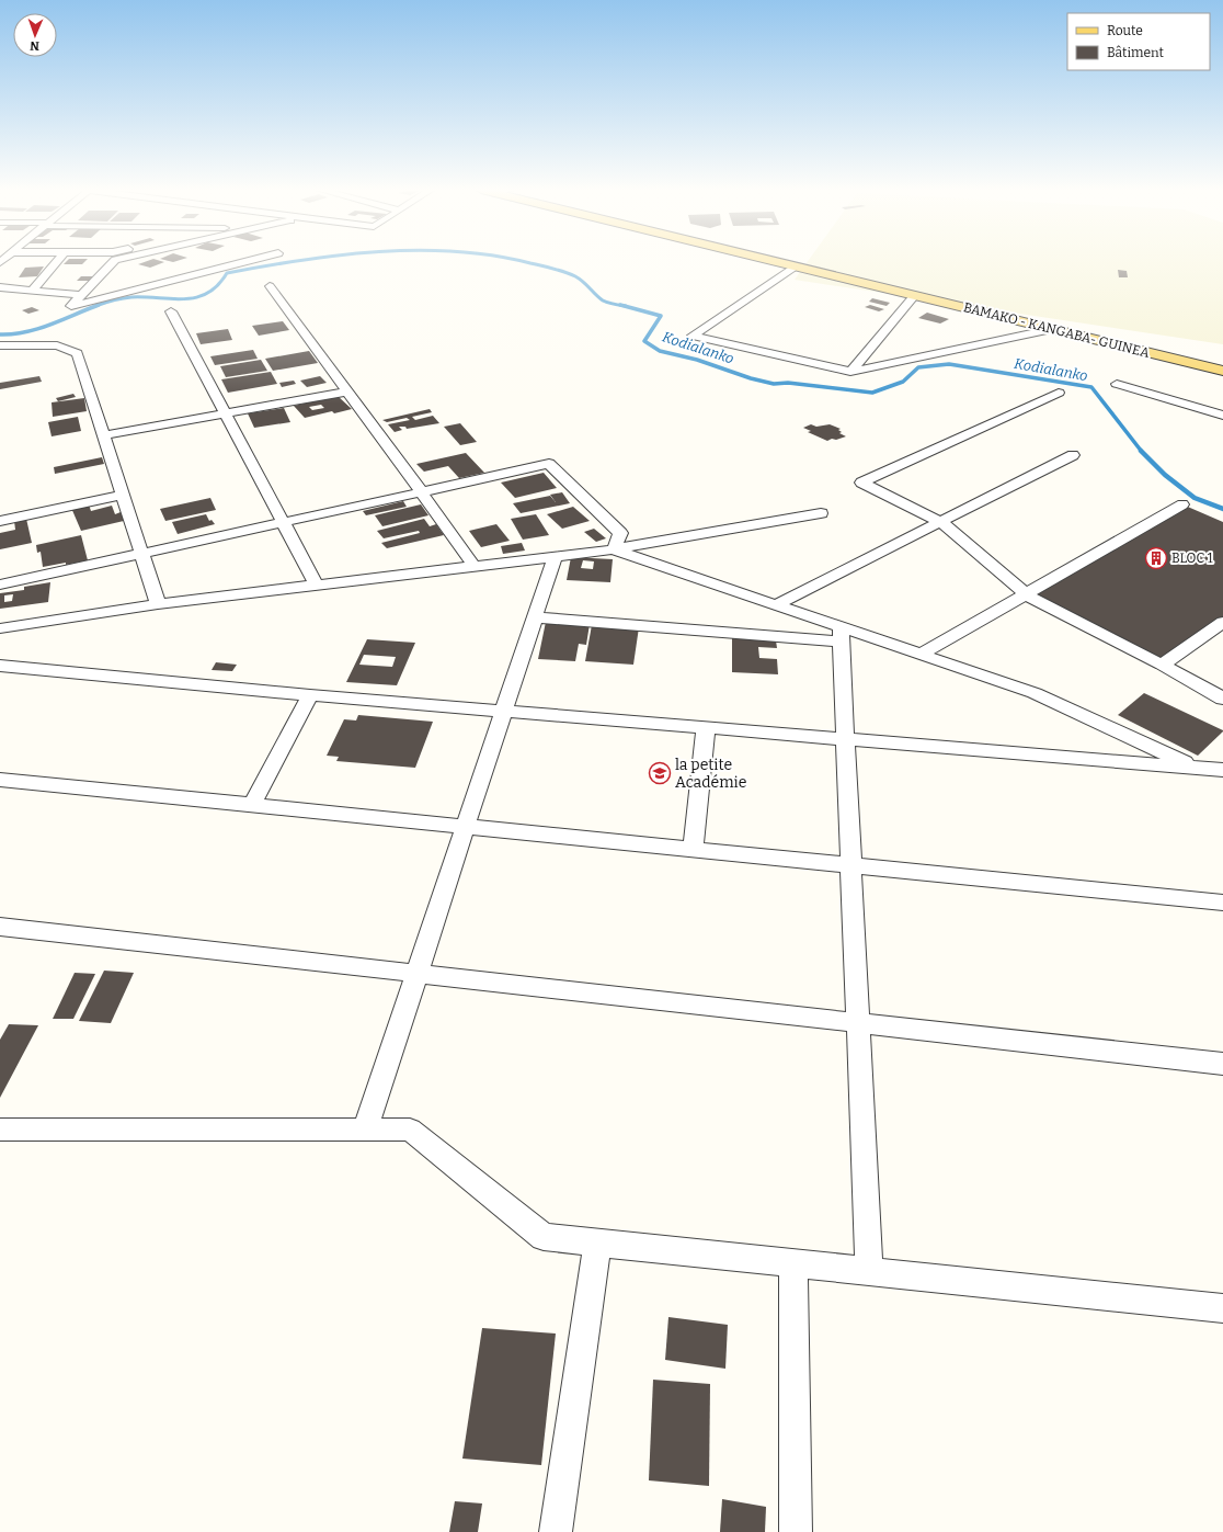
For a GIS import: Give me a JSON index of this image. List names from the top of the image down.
{
  "streets": {
    "main road": ["BAMAKO - KANGABA- GUINEA"]
  },
  "water": ["Kodialanko"],
  "places": {
    "building": ["BLOC 1"],
    "school or university": ["la petite Académie"]
  },
  "legend": ["Route", "Bâtiment"],
  "north": "bottom"
}
